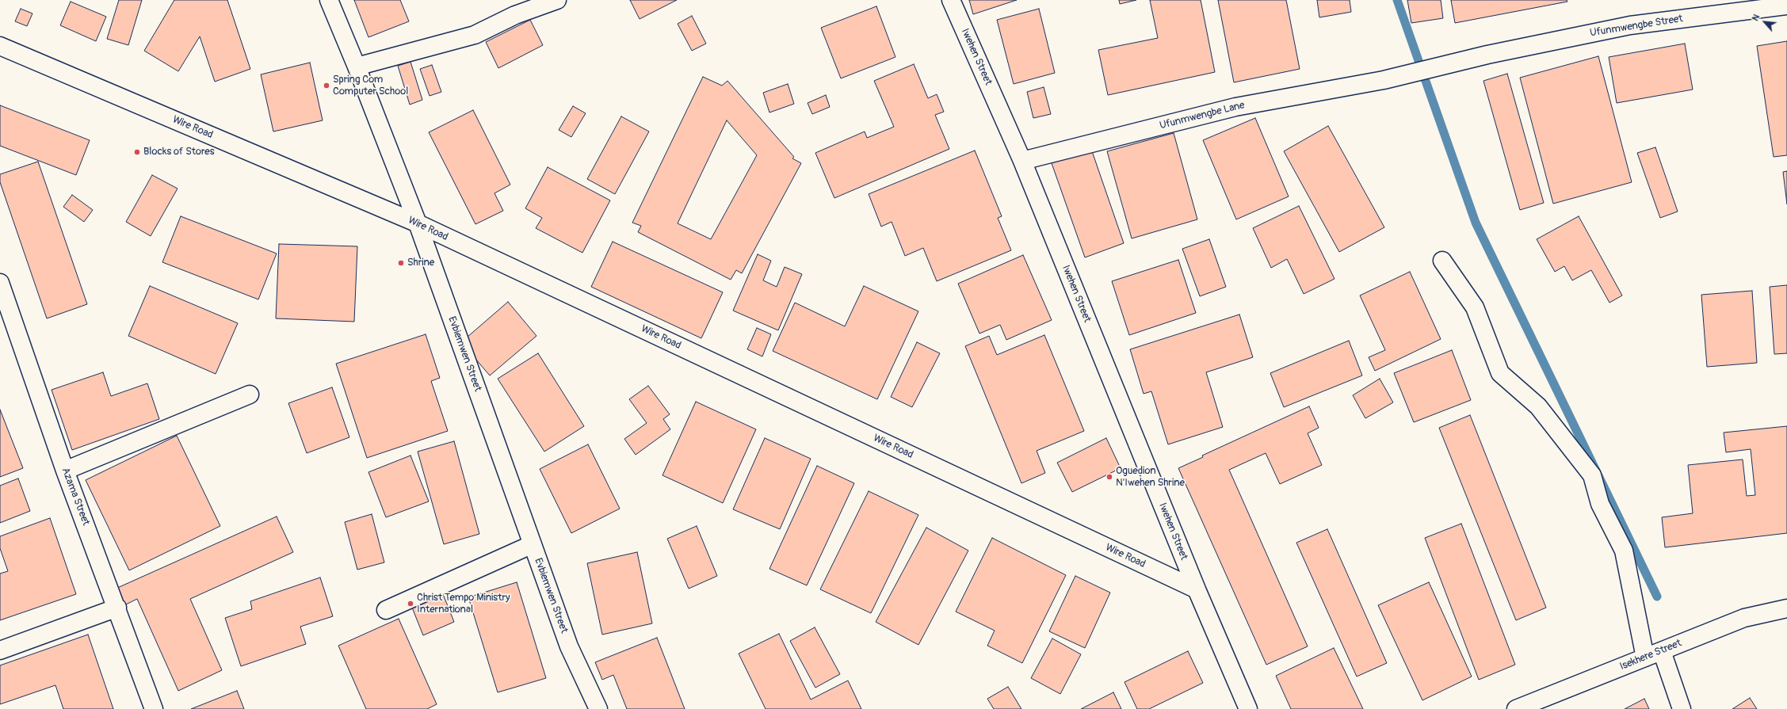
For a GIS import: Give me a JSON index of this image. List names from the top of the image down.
{
  "streets": {
    "street": [
      "Ufunmwengbe Street",
      "Iwehen Street",
      "Ufunmwengbe Lane",
      "Wire Road",
      "Evbiemwen Street",
      "Azama Street",
      "Isekhere Street"
    ]
  },
  "crossings": [
    ["Ufunmwengbe Street", "Ufunmwengbe Lane"],
    ["Iwehen Street", "Ufunmwengbe Lane"],
    ["Iwehen Street", "Wire Road"],
    ["Wire Road", "Evbiemwen Street"]
  ],
  "places": [
    "Spring Com Computer School",
    "Blocks of Stores",
    "Shrine",
    "Oguedion N'Iwehen Shrine",
    "Christ Tempo Ministry International"
  ],
  "north": "top left"
}
